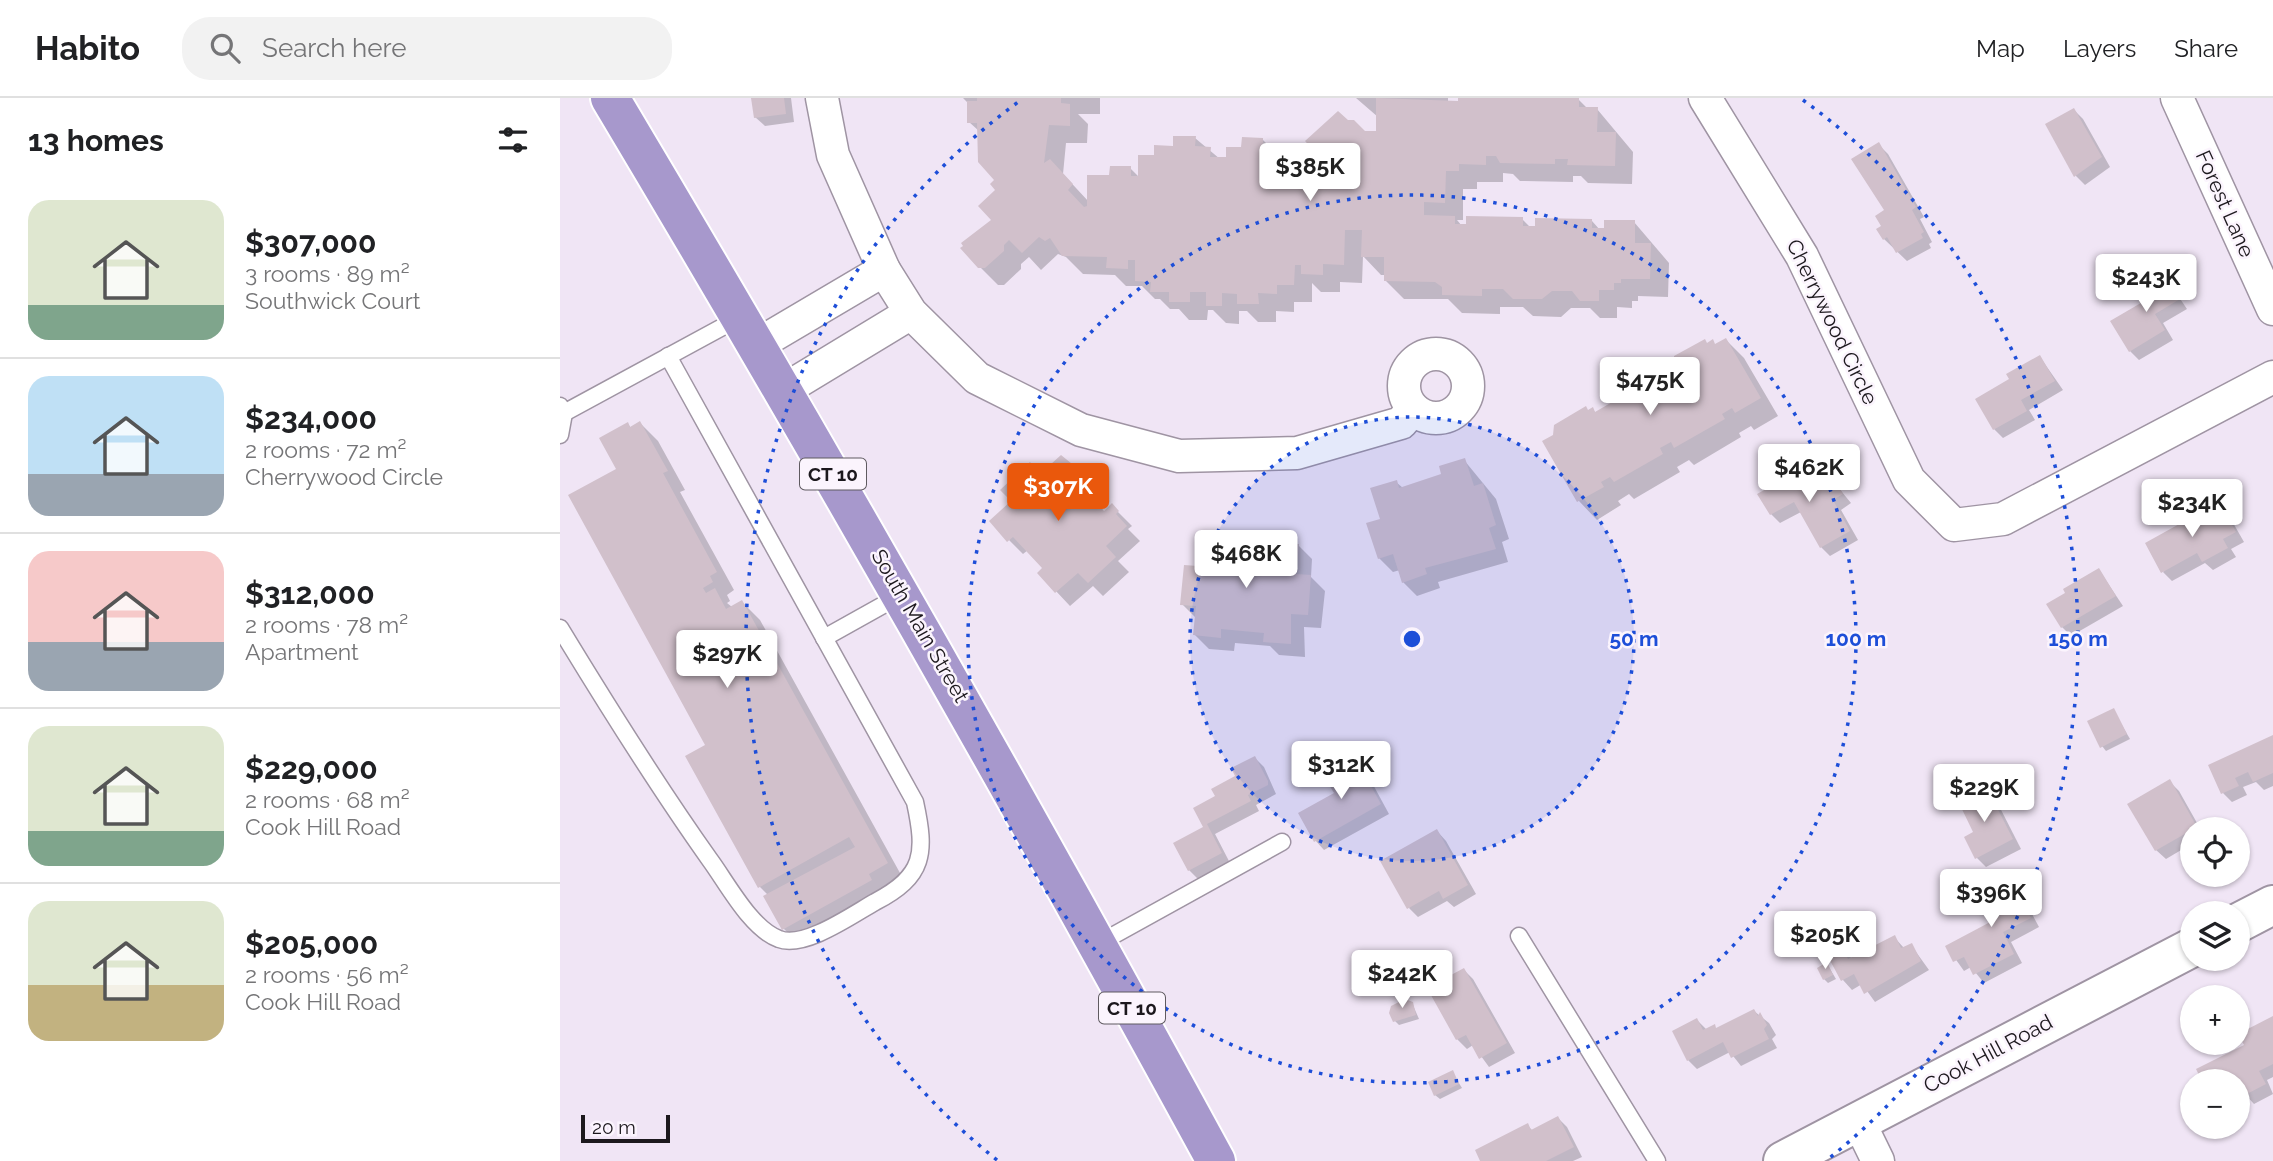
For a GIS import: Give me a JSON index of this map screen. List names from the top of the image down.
{
  "streets": {
    "highway": ["CT 10", "South Main Street"],
    "street": ["Forest Lane", "Cherrywood Circle", "Cook Hill Road"]
  },
  "scale_bar": "20 m",
  "page": {
    "header": "Habito",
    "search": "Search here",
    "nav": ["Map", "Layers", "Share"],
    "heading": "13 homes",
    "price": [
      "$385K",
      "$243K",
      "$475K",
      "$462K",
      "$307K",
      "$234K",
      "$468K",
      "$297K",
      "$312K",
      "$229K",
      "$396K",
      "$205K",
      "$242K"
    ],
    "list": [
      {
        "name": "$307,000",
        "note": "3 rooms · 89 m² · Southwick Court"
      },
      {
        "name": "$234,000",
        "note": "2 rooms · 72 m² · Cherrywood Circle"
      },
      {
        "name": "$312,000",
        "note": "2 rooms · 78 m² · Apartment"
      },
      {
        "name": "$229,000",
        "note": "2 rooms · 68 m² · Cook Hill Road"
      },
      {
        "name": "$205,000",
        "note": "2 rooms · 56 m² · Cook Hill Road"
      }
    ],
    "map_buttons": ["+", "−"],
    "scale": "20 m"
  },
  "rings": ["50 m", "100 m", "150 m"]
}
